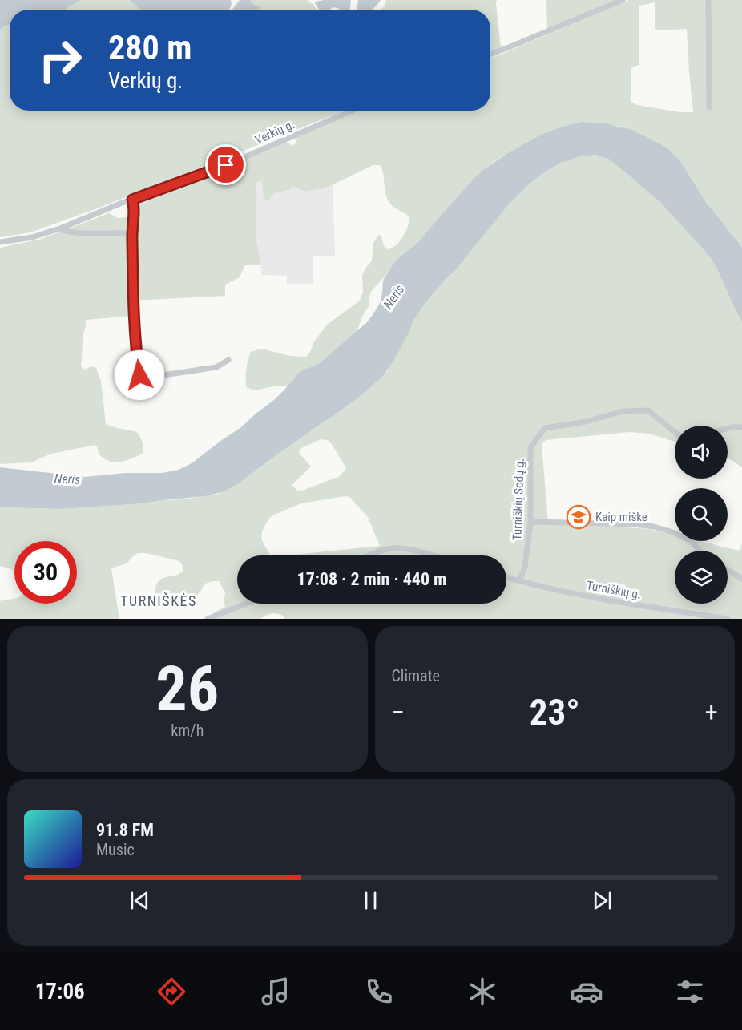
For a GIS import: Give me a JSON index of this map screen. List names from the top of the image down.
{
  "streets": {
    "street": ["Verkių g.", "Turniškių Sodų g.", "Turniškių g."]
  },
  "crossings": [
    ["Turniškių Sodų g.", "Turniškių g."]
  ],
  "districts": ["TURNIŠKĖS"],
  "water": ["Neris"],
  "places": {
    "school or university": ["Kaip miške"]
  },
  "page": {
    "turn": ["280 m", "Verkių g."],
    "limit": "30",
    "trip": "17:08 · 2 min · 440 m",
    "tile": [
      ["26", "km/h"],
      "Climate"
    ],
    "heat": ["−", "23°", "+"],
    "song": ["91.8 FM", "Music"],
    "tabs": "17:06"
  }
}
